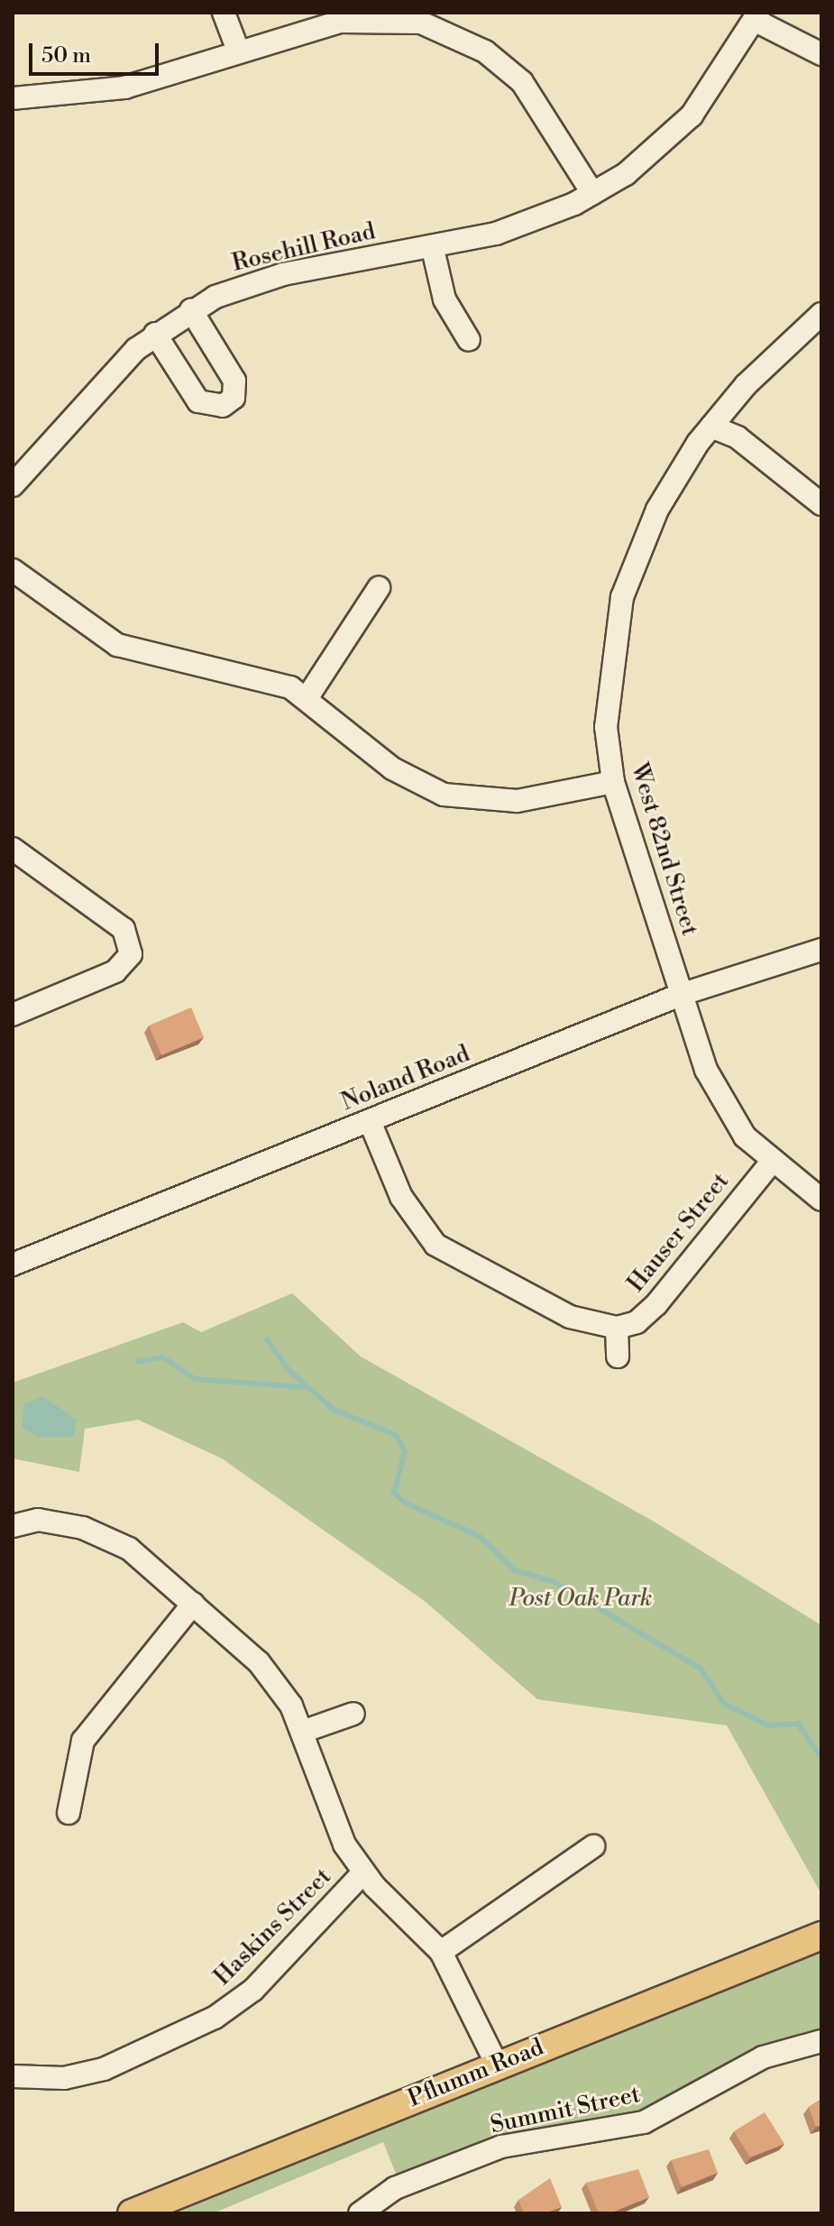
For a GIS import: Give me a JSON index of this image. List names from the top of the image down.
{
  "streets": {
    "main road": ["Pflumm Road"],
    "street": [
      "Rosehill Road",
      "West 82nd Street",
      "Noland Road",
      "Hauser Street",
      "Haskins Street",
      "Summit Street"
    ]
  },
  "crossings": [
    ["West 82nd Street", "Noland Road"],
    ["West 82nd Street", "Hauser Street"]
  ],
  "parks": ["Post Oak Park"],
  "scale_bar": "50 m"
}
